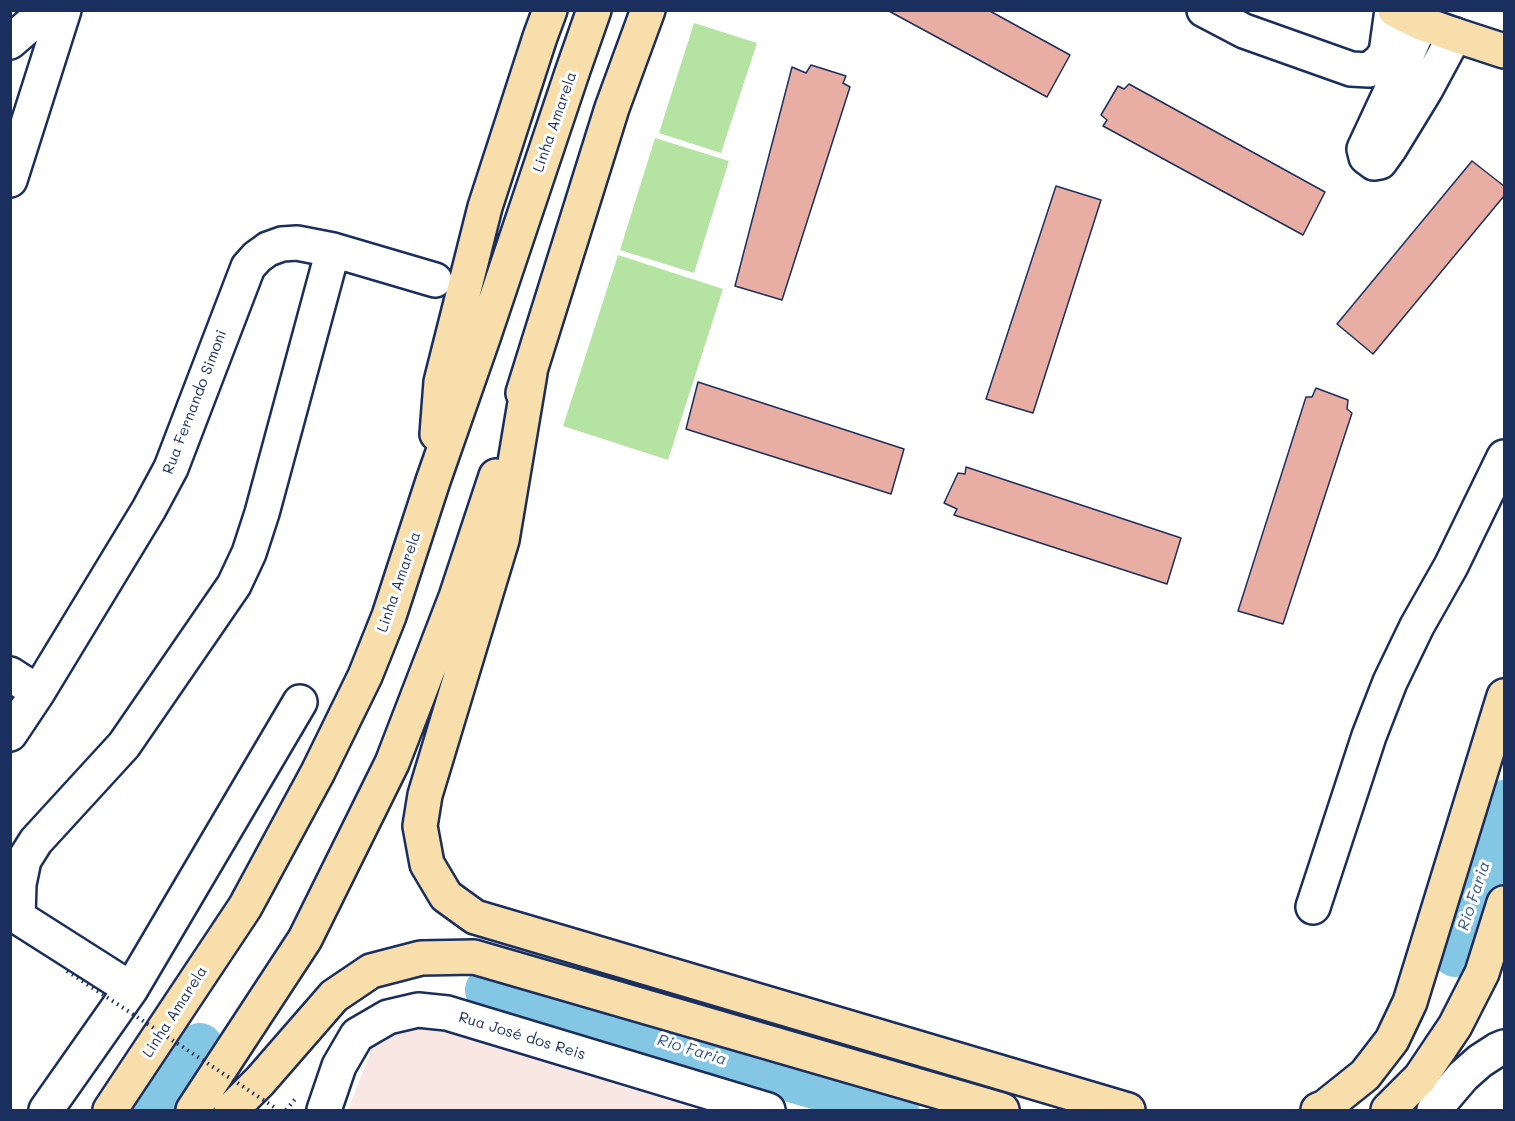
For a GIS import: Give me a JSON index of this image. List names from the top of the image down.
{
  "streets": {
    "main road": ["Linha Amarela"],
    "street": ["Rua Fernando Simoni", "Rua José dos Reis"]
  },
  "water": ["Rio Faria"]
}
